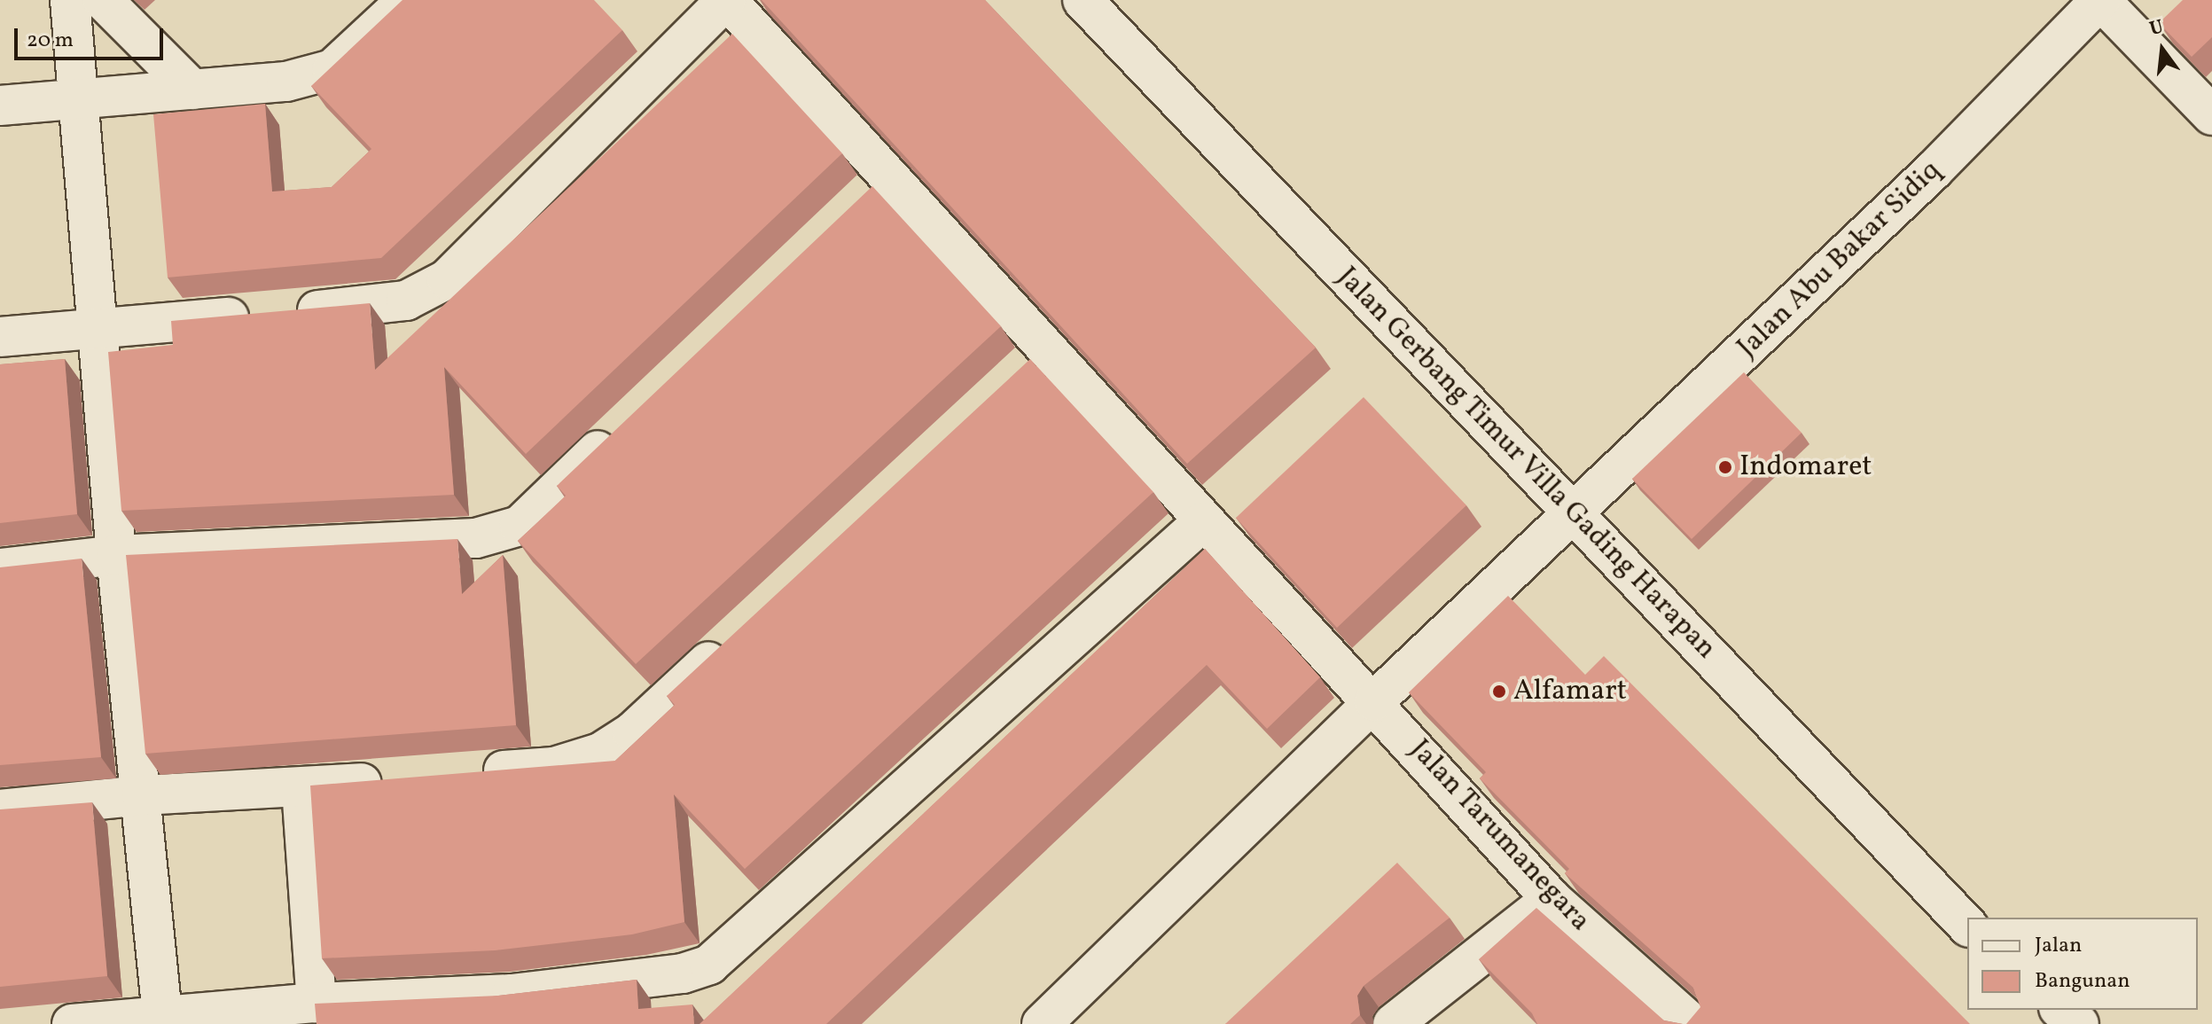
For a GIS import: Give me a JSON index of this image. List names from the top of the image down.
{
  "streets": {
    "street": ["Jalan Abu Bakar Sidiq", "Jalan Gerbang Timur Villa Gading Harapan", "Jalan Tarumanegara"]
  },
  "crossings": [
    ["Jalan Abu Bakar Sidiq", "Jalan Gerbang Timur Villa Gading Harapan"],
    ["Jalan Abu Bakar Sidiq", "Jalan Tarumanegara"]
  ],
  "places": ["Indomaret", "Alfamart"],
  "legend": ["Jalan", "Bangunan"],
  "scale_bar": "20 m",
  "north": "top"
}
